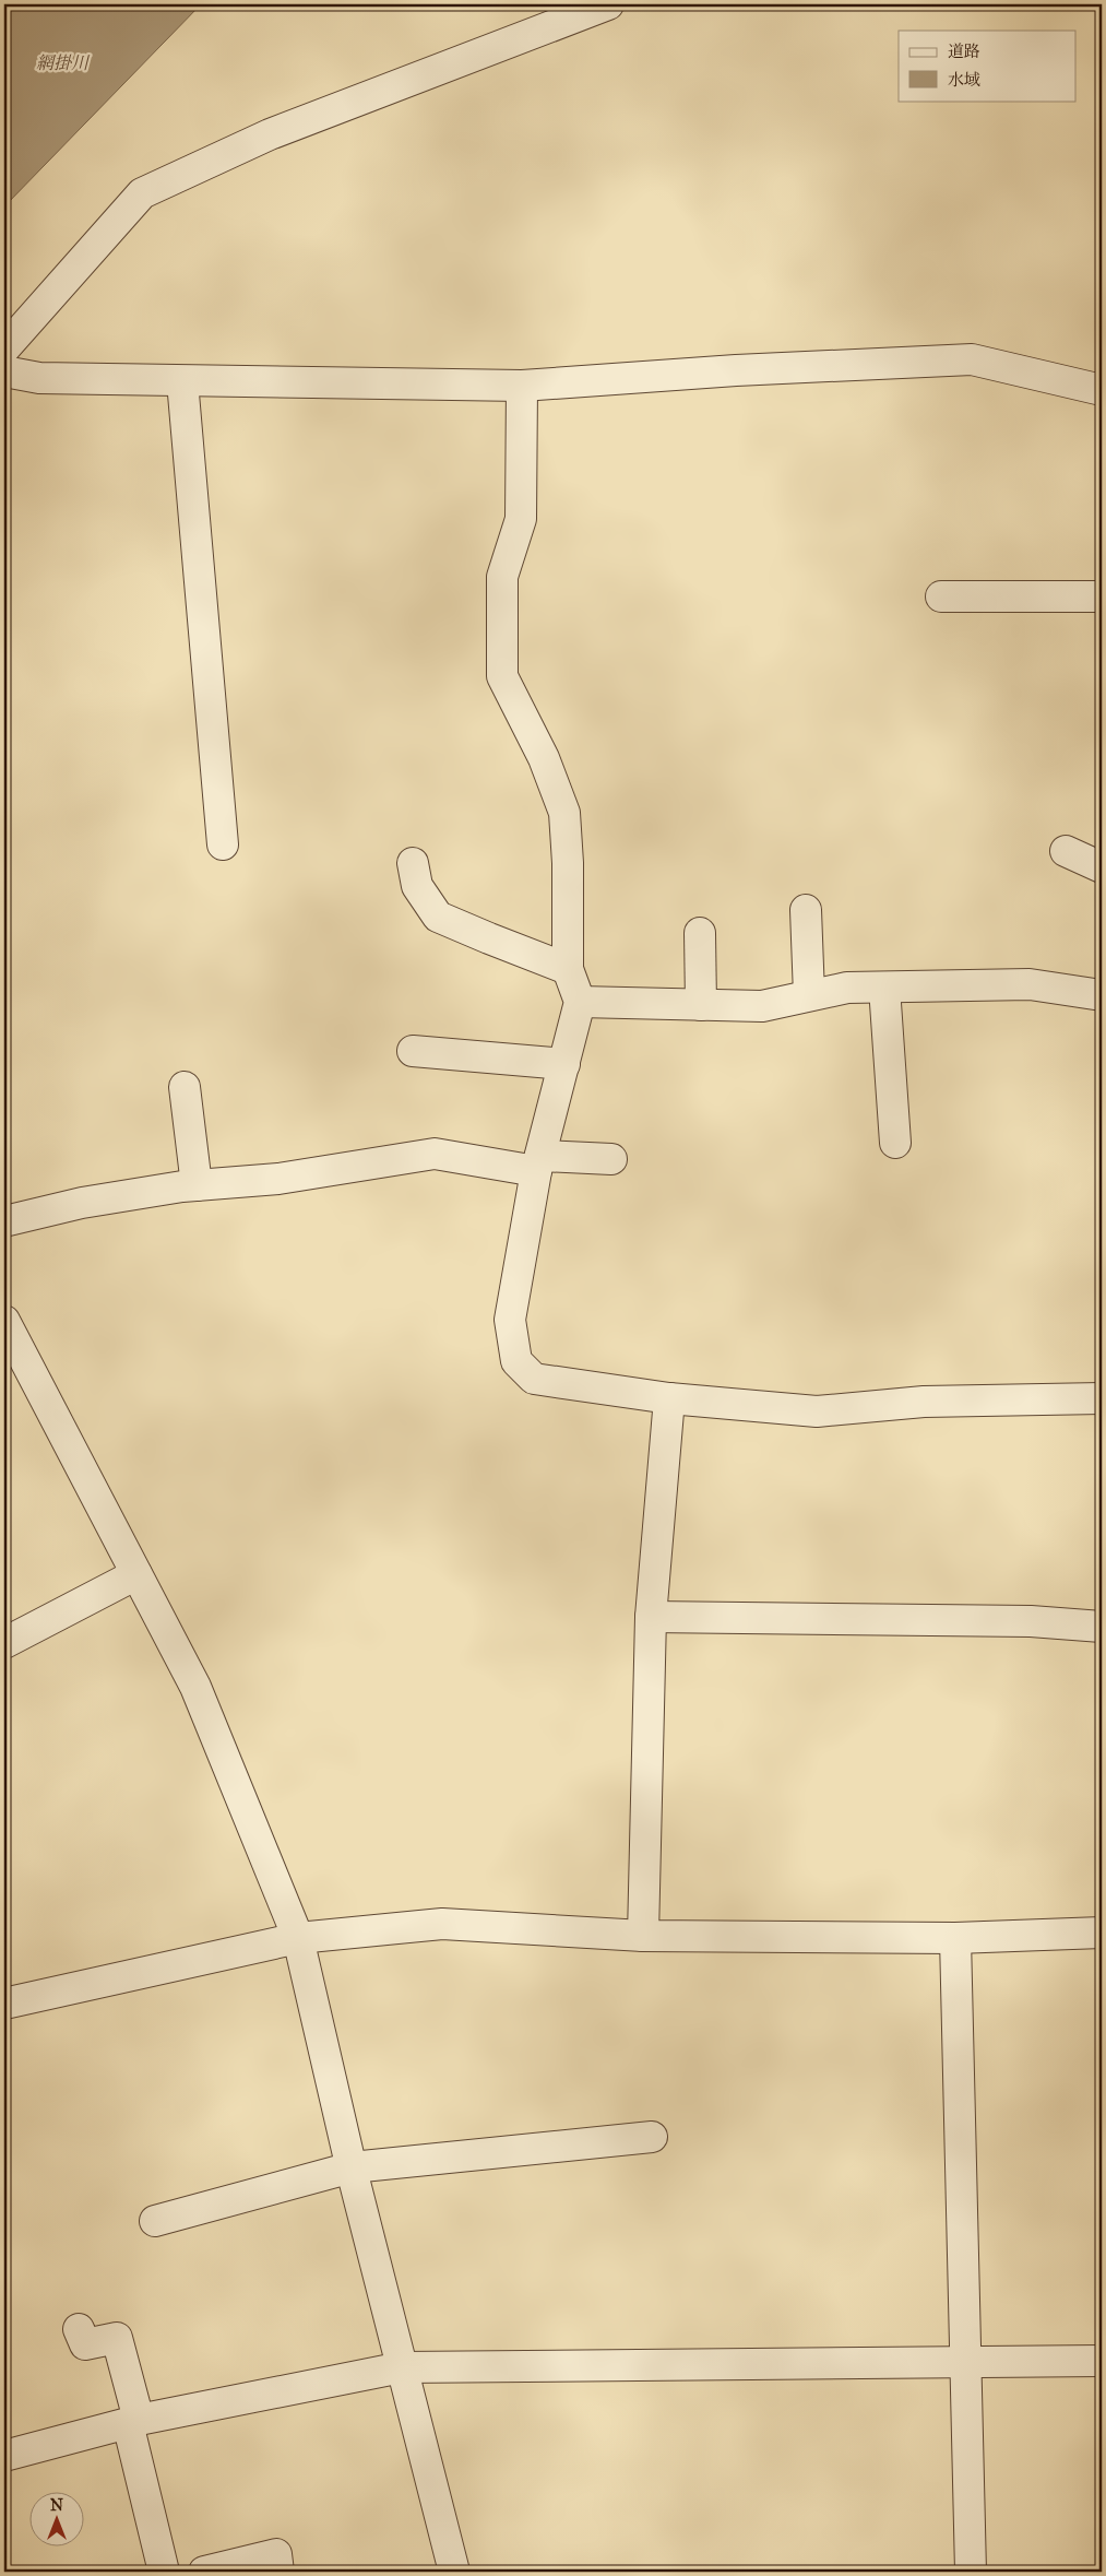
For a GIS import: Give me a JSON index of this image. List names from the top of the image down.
{
  "water": ["網掛川"],
  "legend": ["道路", "水域"],
  "north": "top"
}
